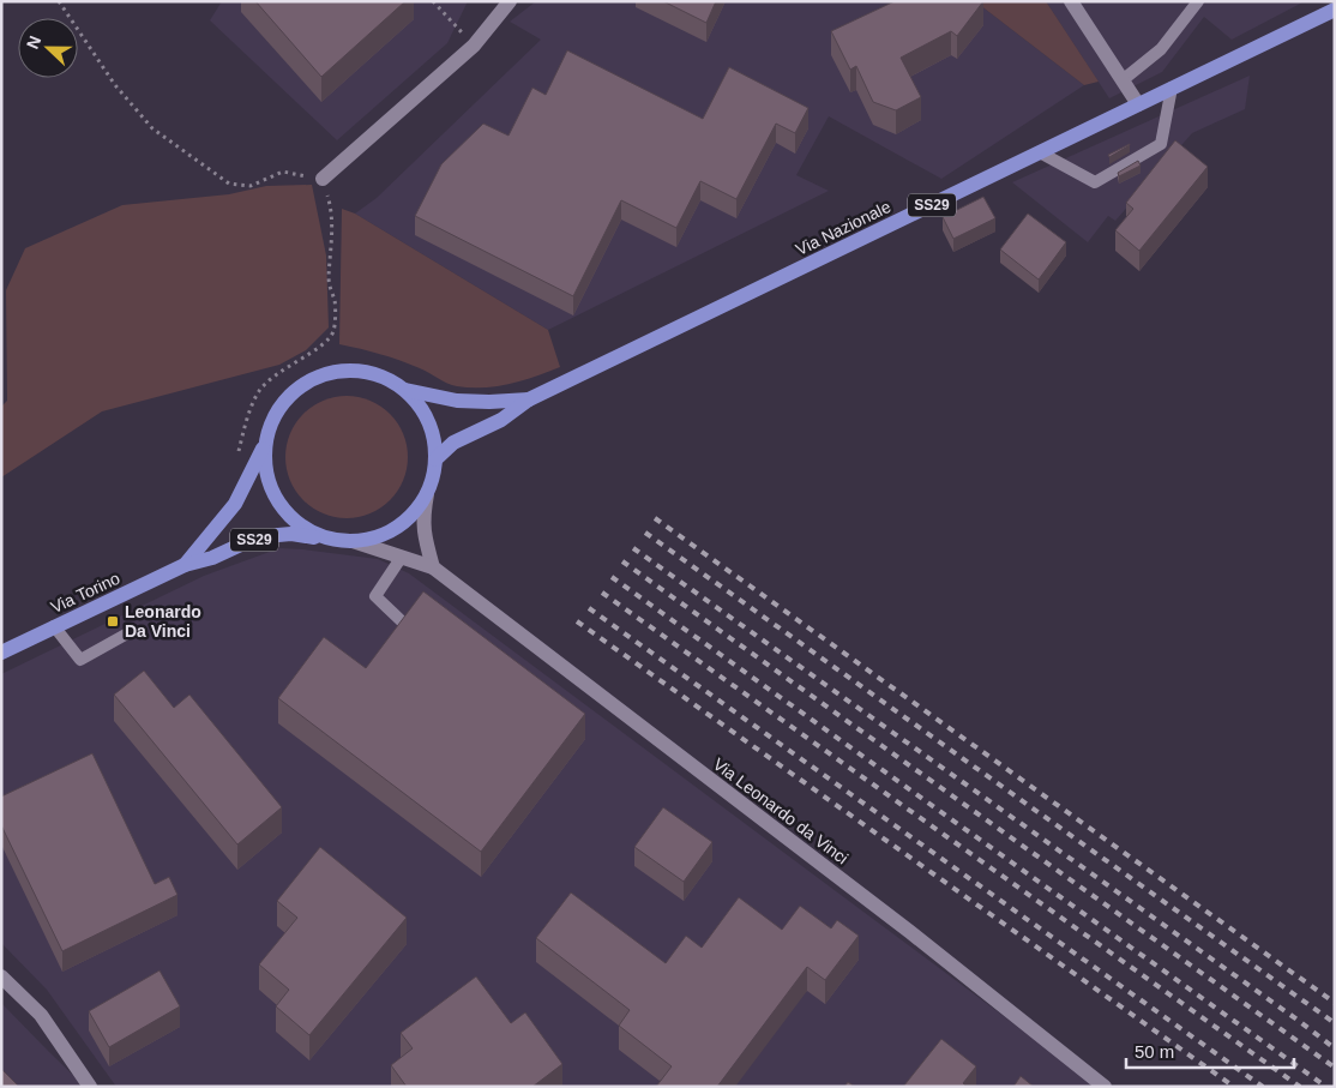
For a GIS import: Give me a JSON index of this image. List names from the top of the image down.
{
  "streets": {
    "main road": ["SS29", "Via Nazionale", "Via Torino"],
    "street": ["Via Leonardo da Vinci"]
  },
  "crossings": [
    ["Via Nazionale", "Via Torino"],
    ["Via Nazionale", "Via Leonardo da Vinci"],
    ["Via Torino", "Via Leonardo da Vinci"]
  ],
  "places": {
    "transit": ["Leonardo Da Vinci"]
  },
  "scale_bar": "50 m",
  "north": "left"
}
